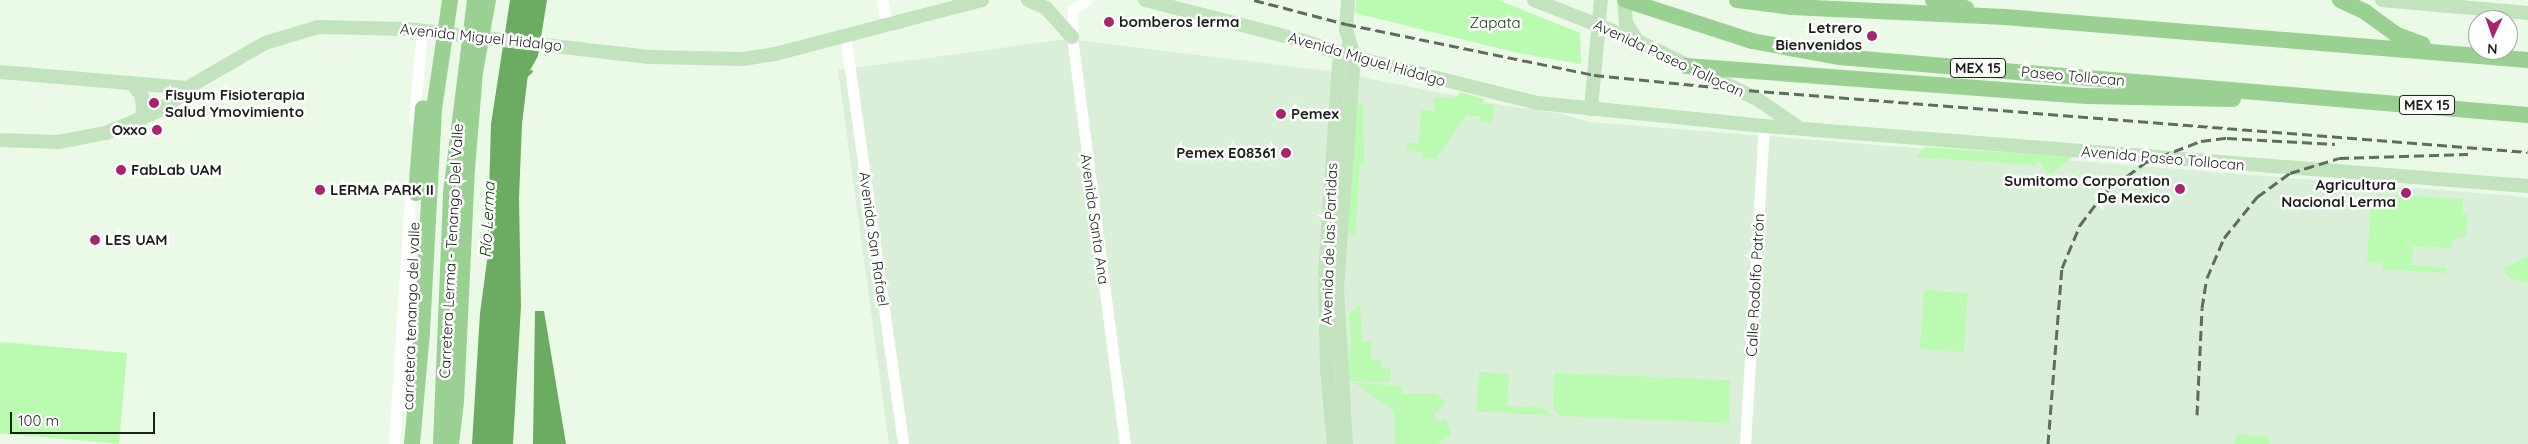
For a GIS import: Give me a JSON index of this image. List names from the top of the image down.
{
  "streets": {
    "highway": ["MEX 15", "Paseo Tollocan", "Carretera Lerma - Tenango Del Valle"],
    "main road": ["Avenida Miguel Hidalgo", "Avenida Paseo Tollocan", "Avenida de las Partidas"],
    "street": [
      "Avenida Santa Ana",
      "Avenida San Rafael",
      "Calle Rodolfo Patrón",
      "carretera tenango del valle"
    ]
  },
  "crossings": [
    ["Avenida Miguel Hidalgo", "Avenida Paseo Tollocan"],
    ["Avenida Miguel Hidalgo", "Avenida San Rafael"],
    ["Avenida Miguel Hidalgo", "Avenida de las Partidas"],
    ["Avenida Paseo Tollocan", "Calle Rodolfo Patrón"]
  ],
  "water": ["Río Lerma"],
  "parks": ["Zapata"],
  "places": [
    "bomberos lerma",
    "Letrero Bienvenidos",
    "Fisyum Fisioterapia Salud Ymovimiento",
    "Pemex",
    "Oxxo",
    "Pemex E08361",
    "FabLab UAM",
    "Sumitomo Corporation De Mexico",
    "LERMA PARK II",
    "Agricultura Nacional Lerma",
    "LES UAM"
  ],
  "scale_bar": "100 m",
  "north": "bottom"
}
